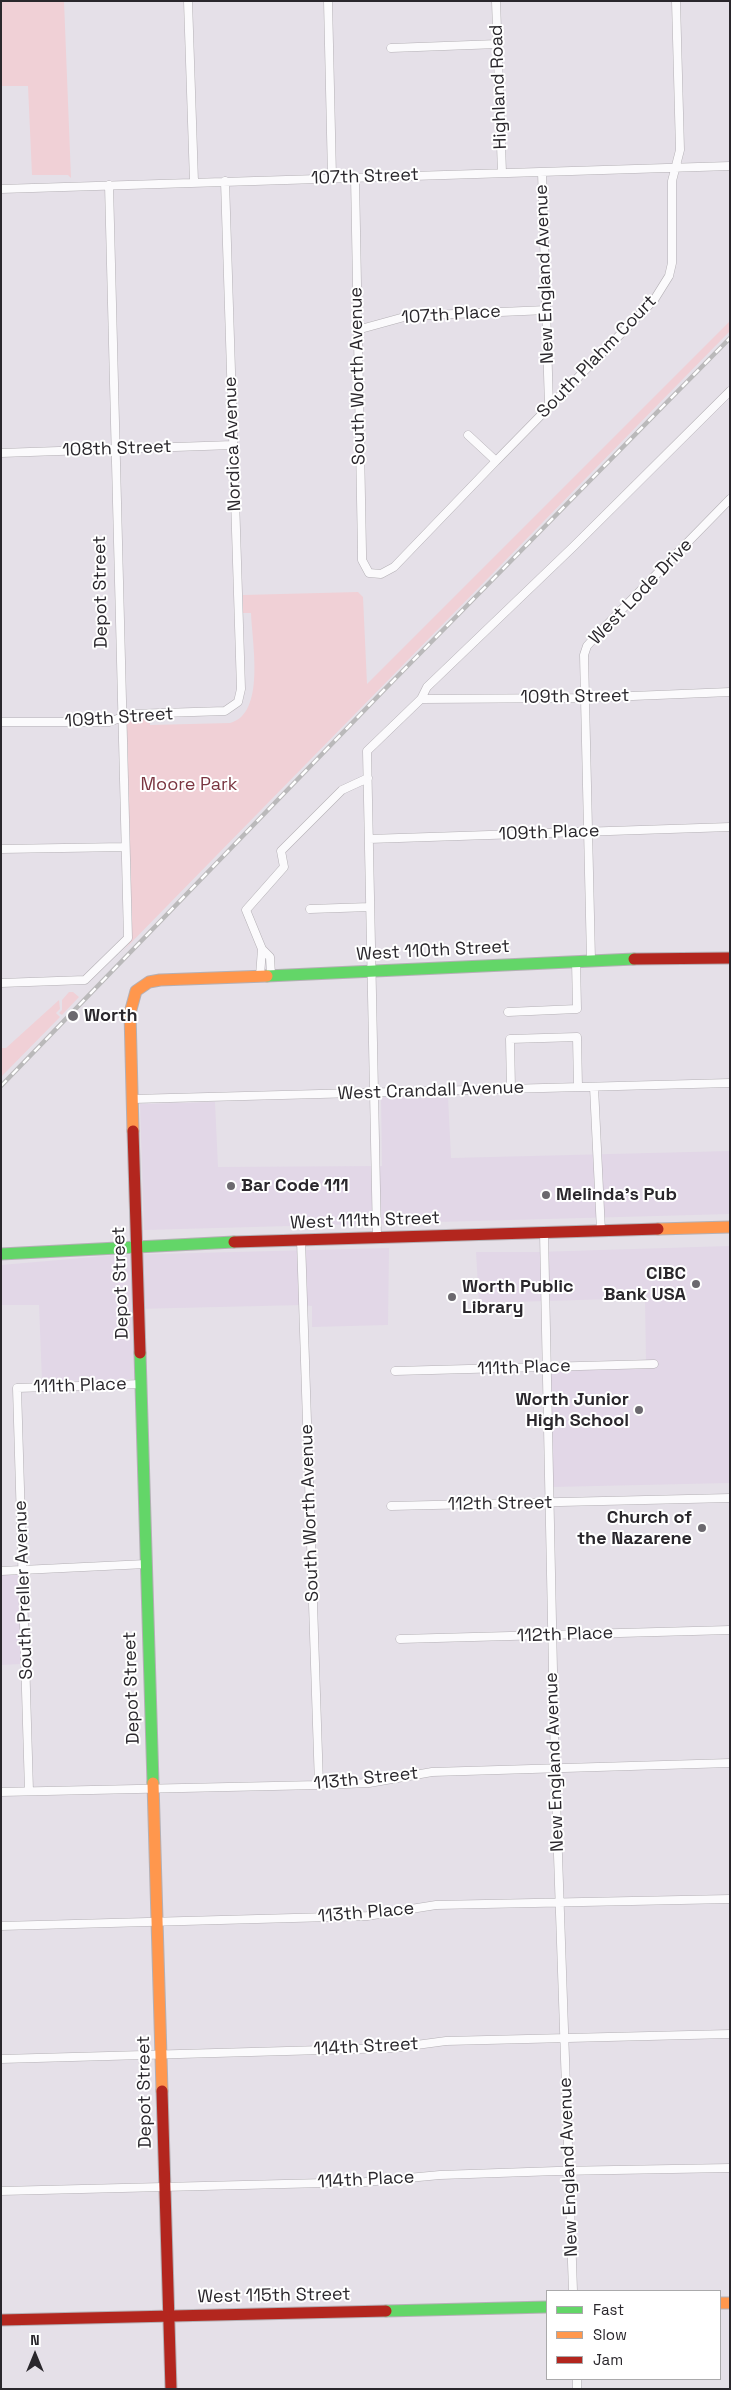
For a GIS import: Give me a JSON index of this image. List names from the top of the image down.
{
  "streets": {
    "street": [
      "Highland Road",
      "107th Street",
      "New England Avenue",
      "107th Place",
      "South Plahm Court",
      "South Worth Avenue",
      "Nordica Avenue",
      "108th Street",
      "Depot Street",
      "West Lode Drive",
      "109th Street",
      "109th Place",
      "West 110th Street",
      "West Crandall Avenue",
      "West 111th Street",
      "111th Place",
      "112th Street",
      "South Preller Avenue",
      "112th Place",
      "113th Street",
      "113th Place",
      "114th Street",
      "114th Place",
      "West 115th Street"
    ]
  },
  "crossings": [
    ["Highland Road", "107th Street"],
    ["107th Street", "New England Avenue"],
    ["107th Street", "South Plahm Court"],
    ["107th Street", "South Worth Avenue"],
    ["107th Street", "Nordica Avenue"],
    ["107th Street", "Depot Street"],
    ["New England Avenue", "107th Place"],
    ["New England Avenue", "South Plahm Court"],
    ["New England Avenue", "West 111th Street"],
    ["New England Avenue", "111th Place"],
    ["New England Avenue", "112th Street"],
    ["New England Avenue", "112th Place"],
    ["New England Avenue", "113th Street"],
    ["New England Avenue", "113th Place"],
    ["New England Avenue", "114th Street"],
    ["New England Avenue", "114th Place"],
    ["107th Place", "South Worth Avenue"],
    ["South Plahm Court", "South Worth Avenue"],
    ["South Worth Avenue", "West 111th Street"],
    ["South Worth Avenue", "113th Street"],
    ["Nordica Avenue", "108th Street"],
    ["Nordica Avenue", "109th Street"],
    ["108th Street", "Depot Street"],
    ["Depot Street", "109th Street"],
    ["Depot Street", "West 110th Street"],
    ["Depot Street", "West Crandall Avenue"],
    ["Depot Street", "West 111th Street"],
    ["Depot Street", "111th Place"],
    ["Depot Street", "113th Street"],
    ["Depot Street", "113th Place"],
    ["Depot Street", "114th Street"],
    ["Depot Street", "114th Place"],
    ["Depot Street", "West 115th Street"],
    ["West Lode Drive", "109th Street"],
    ["111th Place", "South Preller Avenue"],
    ["South Preller Avenue", "113th Street"]
  ],
  "parks": ["Moore Park"],
  "places": [
    "Worth",
    "Bar Code 111",
    "Melinda's Pub",
    "CIBC Bank USA",
    "Worth Public Library",
    "Worth Junior High School",
    "Church of the Nazarene"
  ],
  "legend": ["Fast", "Slow", "Jam"],
  "north": "top"
}
